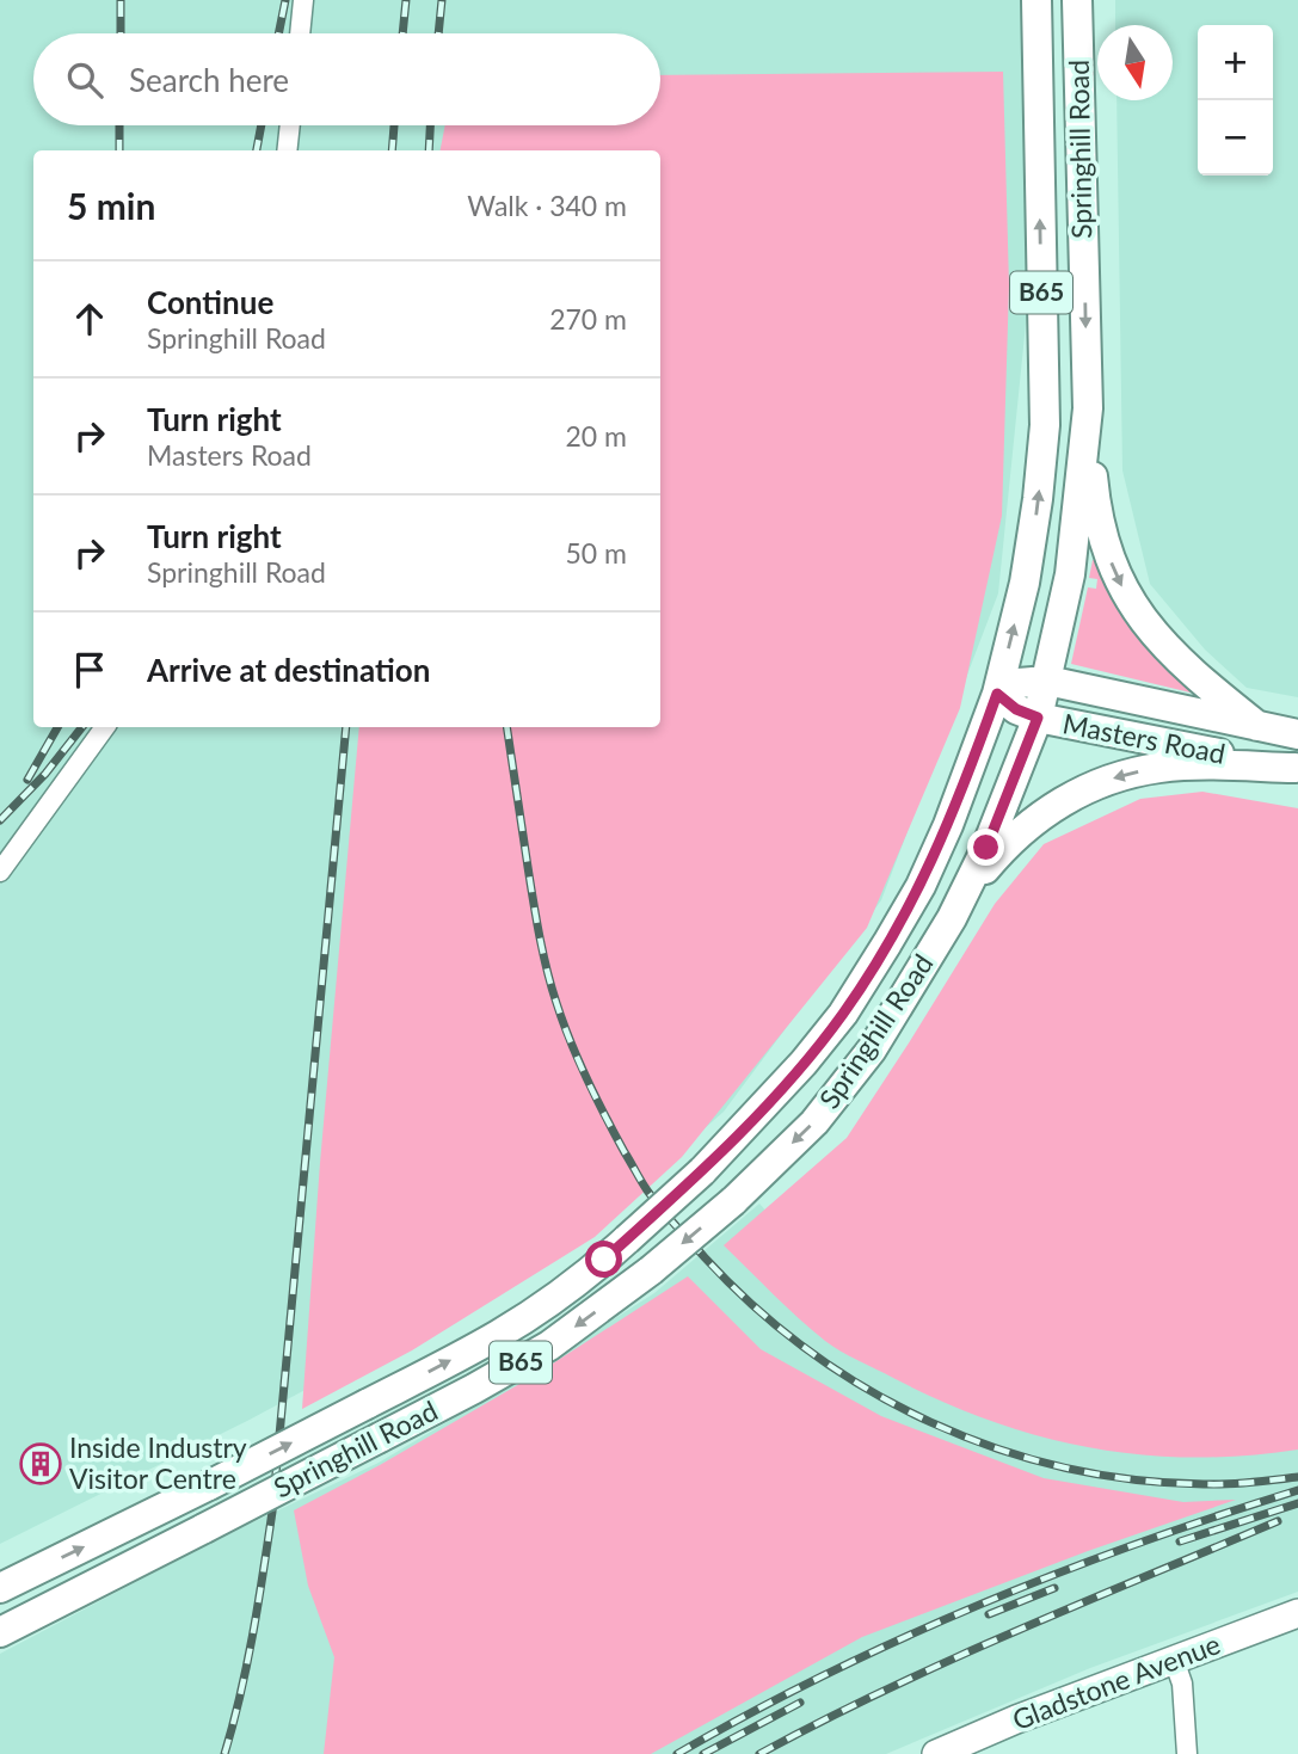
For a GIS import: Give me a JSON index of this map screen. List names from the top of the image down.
{
  "streets": {
    "main road": [
      "Springhill Road",
      "B65",
      "Masters Road",
      "Gladstone Avenue"
    ]
  },
  "crossings": [
    ["Springhill Road", "Masters Road"]
  ],
  "places": {
    "building": ["Inside Industry Visitor Centre"]
  },
  "north": "bottom",
  "page": {
    "map_buttons": ["+", "−"],
    "search": "Search here",
    "heading": ["5 min", "Walk · 340 m"],
    "list": [
      ["Continue", "Springhill Road", "270 m"],
      ["Turn right", "Masters Road", "20 m"],
      ["Turn right", "Springhill Road", "50 m"],
      "Arrive at destination"
    ]
  }
}
